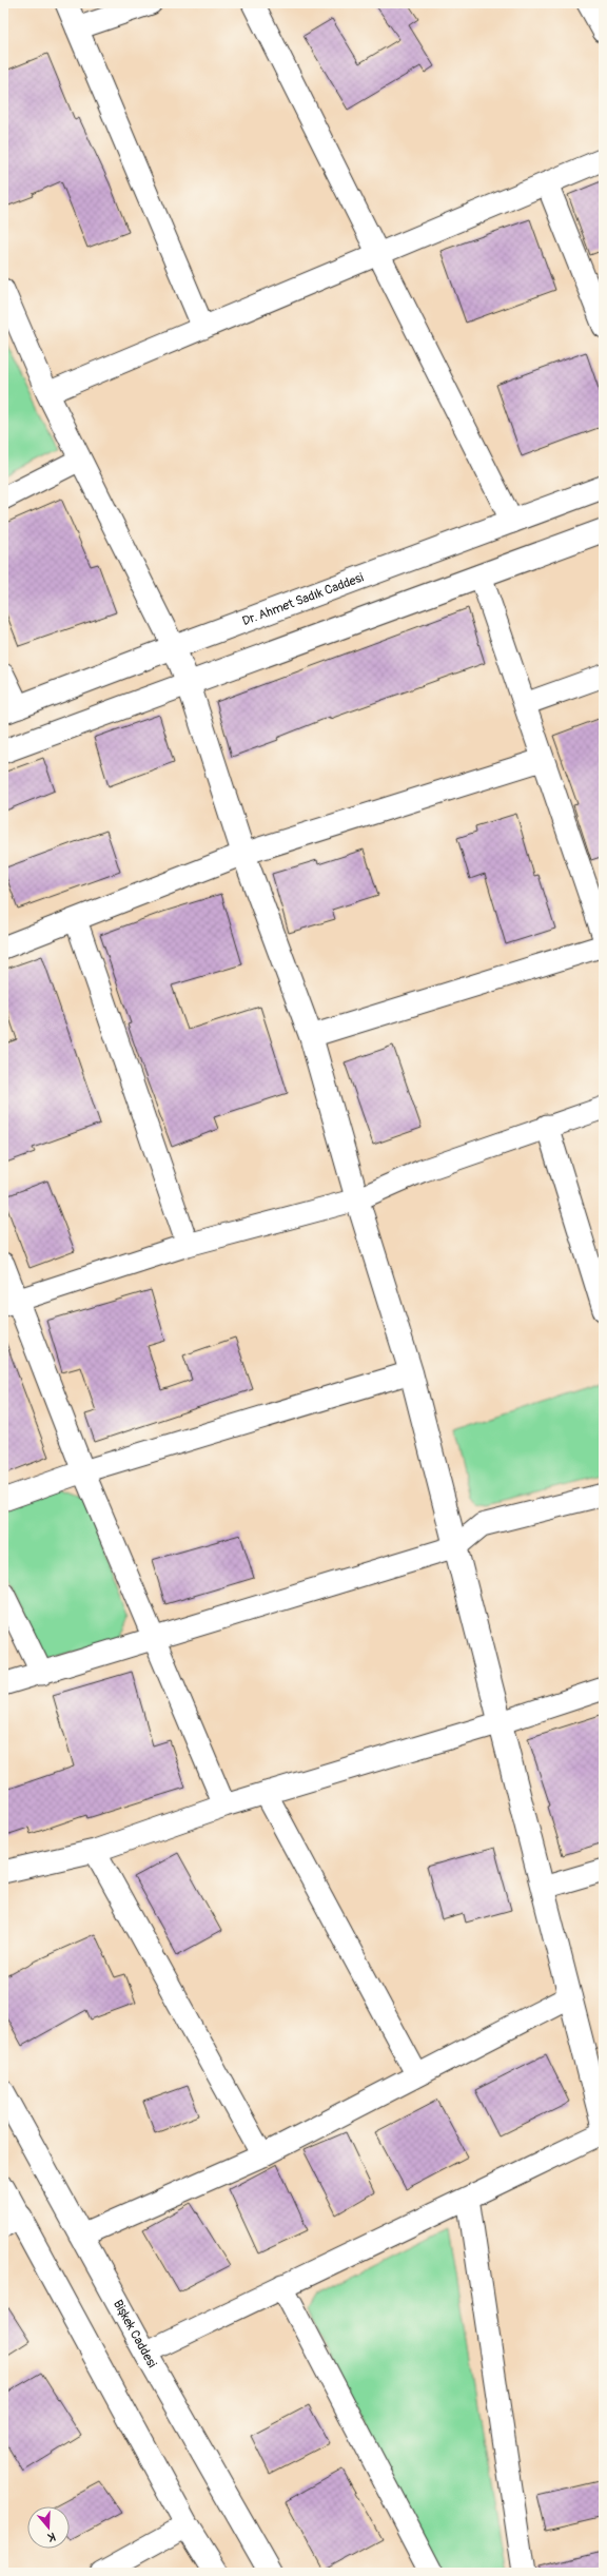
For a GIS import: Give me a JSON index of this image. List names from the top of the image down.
{
  "streets": {
    "street": ["Dr. Ahmet Sadık Caddesi", "Bişkek Caddesi"]
  },
  "north": "bottom"
}
